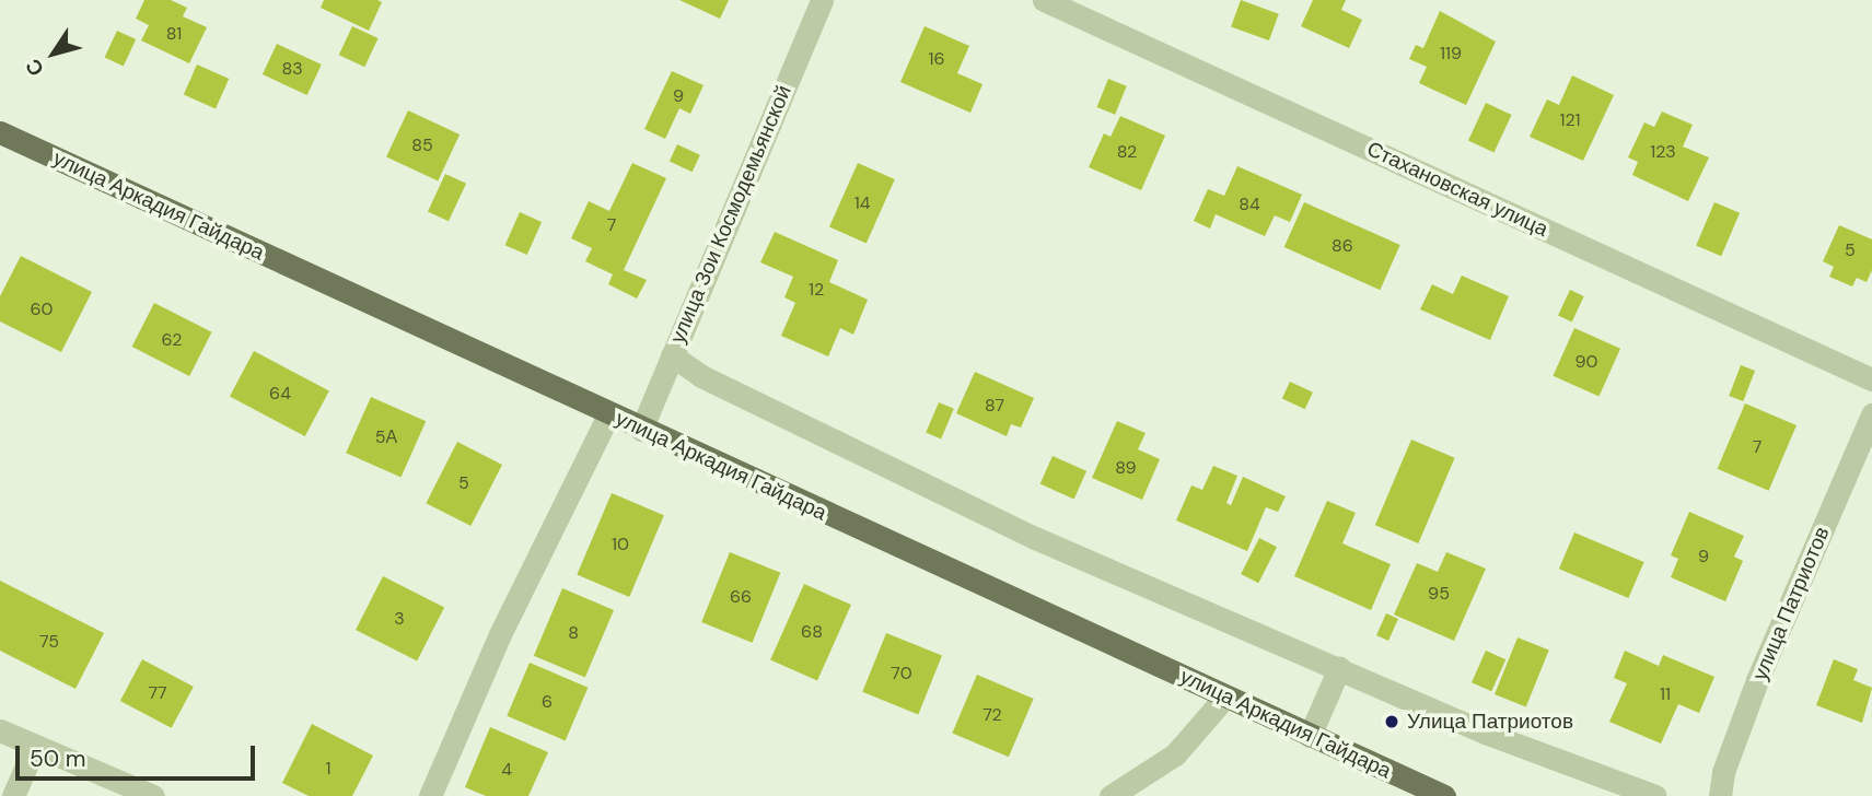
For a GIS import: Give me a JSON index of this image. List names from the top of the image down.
{
  "streets": {
    "main road": ["улица Аркадия Гайдара"],
    "street": ["Стахановская улица", "улица Зои Космодемьянской", "улица Патриотов"]
  },
  "crossings": [
    ["улица Аркадия Гайдара", "улица Зои Космодемьянской"]
  ],
  "places": ["Улица Патриотов"],
  "house_numbers": [
    "81",
    "119",
    "16",
    "83",
    "9",
    "121",
    "85",
    "82",
    "123",
    "14",
    "84",
    "7",
    "86",
    "5",
    "12",
    "60",
    "62",
    "90",
    "64",
    "87",
    "5А",
    "7",
    "89",
    "5",
    "10",
    "9",
    "95",
    "66",
    "3",
    "68",
    "8",
    "75",
    "70",
    "77",
    "11",
    "6",
    "72",
    "1",
    "4"
  ],
  "scale_bar": "50 m",
  "north": "bottom left"
}
